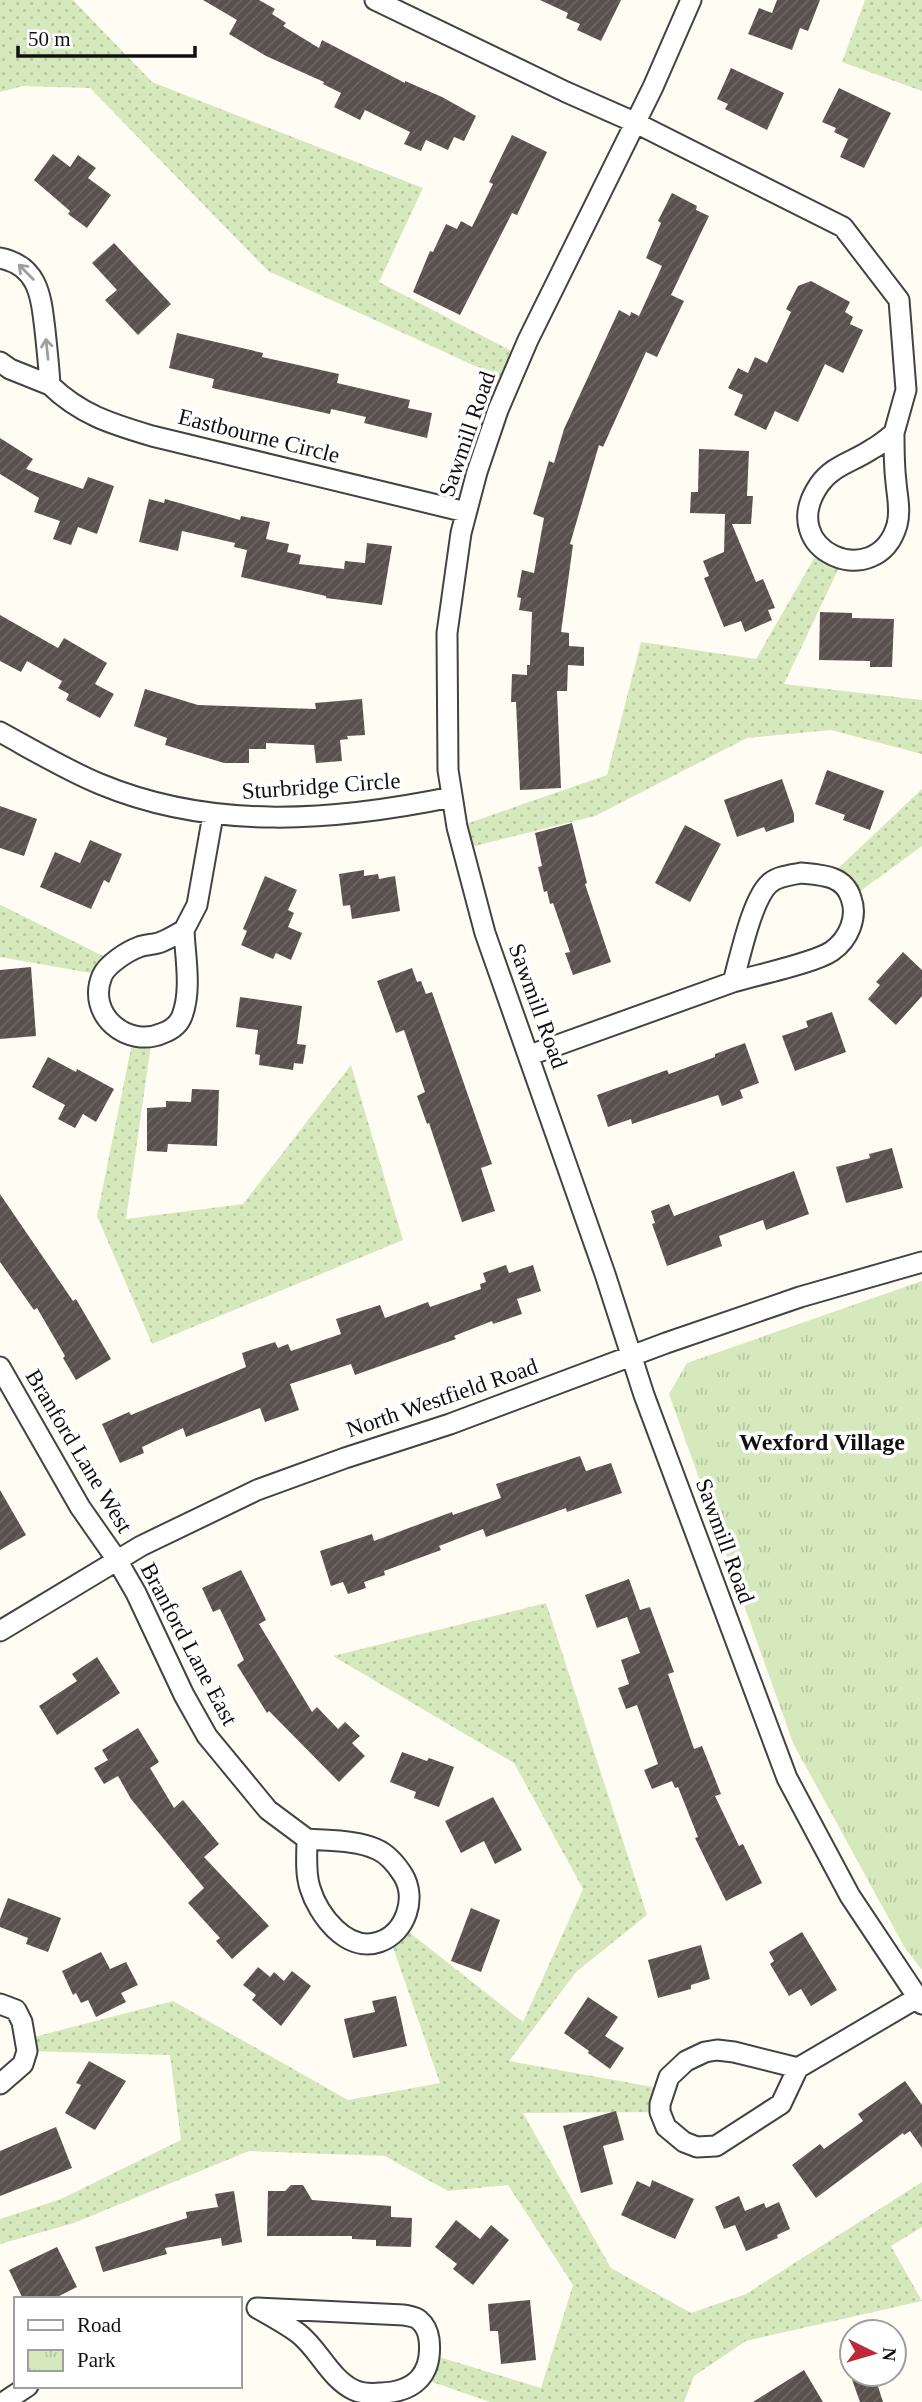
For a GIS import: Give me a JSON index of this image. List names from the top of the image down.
{
  "streets": {
    "street": [
      "Sawmill Road",
      "Eastbourne Circle",
      "Sturbridge Circle",
      "North Westfield Road",
      "Branford Lane West",
      "Branford Lane East"
    ]
  },
  "crossings": [
    ["Sawmill Road", "Eastbourne Circle"],
    ["Sawmill Road", "Sturbridge Circle"],
    ["Sawmill Road", "North Westfield Road"],
    ["North Westfield Road", "Branford Lane West"],
    ["North Westfield Road", "Branford Lane East"],
    ["Branford Lane West", "Branford Lane East"]
  ],
  "districts": ["Wexford Village"],
  "legend": ["Road", "Park"],
  "scale_bar": "50 m",
  "north": "right"
}
